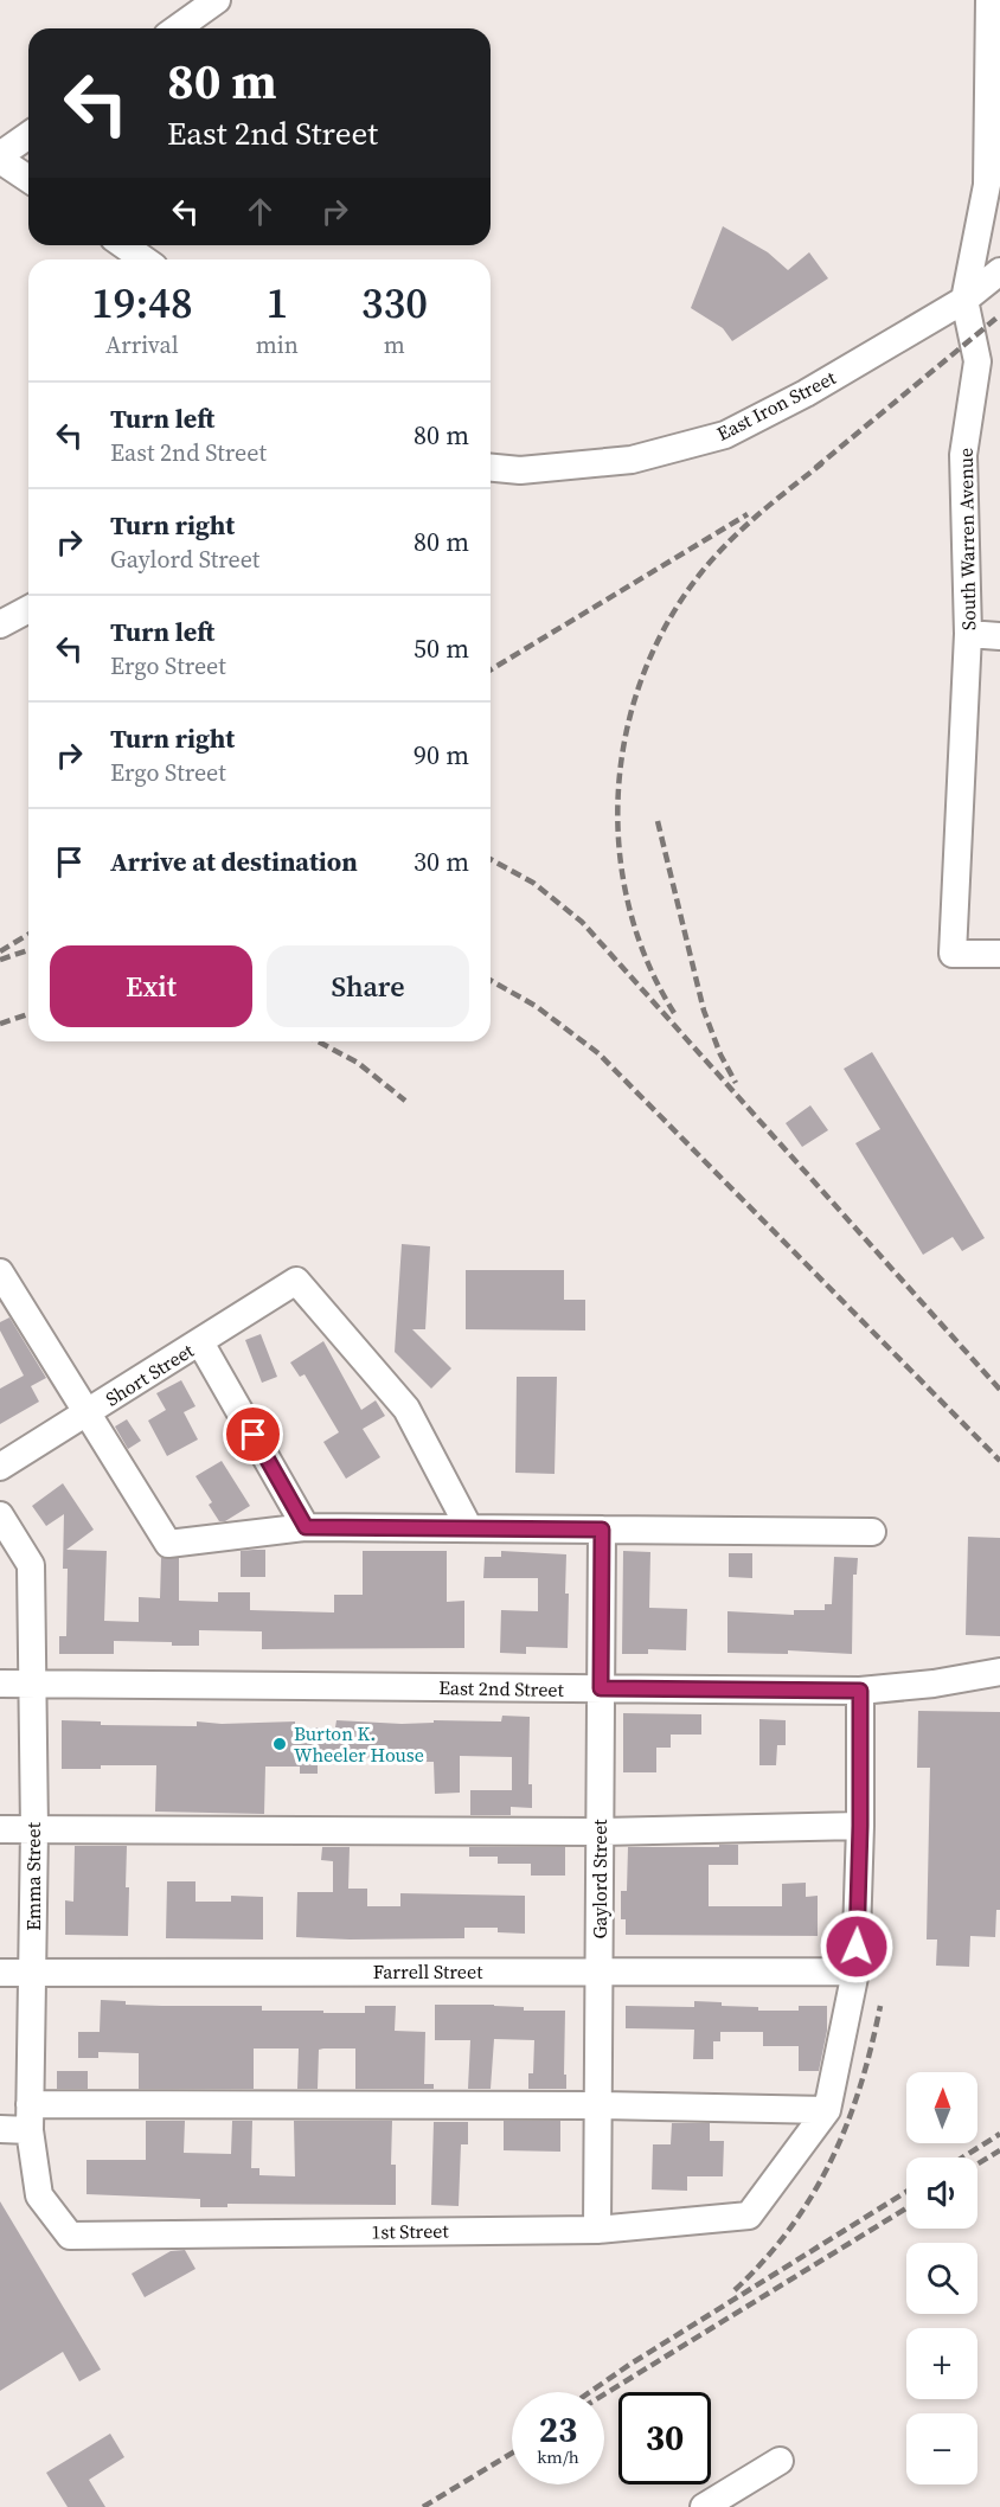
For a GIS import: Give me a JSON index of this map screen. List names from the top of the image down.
{
  "streets": {
    "street": [
      "East Iron Street",
      "South Warren Avenue",
      "Short Street",
      "East 2nd Street",
      "Emma Street",
      "Gaylord Street",
      "Farrell Street",
      "1st Street"
    ]
  },
  "crossings": [
    ["East Iron Street", "South Warren Avenue"],
    ["East 2nd Street", "Emma Street"],
    ["East 2nd Street", "Gaylord Street"],
    ["Emma Street", "Farrell Street"],
    ["Emma Street", "1st Street"],
    ["Gaylord Street", "Farrell Street"],
    ["Gaylord Street", "1st Street"]
  ],
  "places": ["Burton K. Wheeler House"],
  "north": "top",
  "page": {
    "turn": ["80 m", "East 2nd Street"],
    "eta": [
      "19:48",
      "Arrival",
      "1",
      "min",
      "330",
      "m"
    ],
    "list": [
      {
        "name": "Turn left",
        "note": "East 2nd Street",
        "value": "80 m"
      },
      {
        "name": "Turn right",
        "note": "Gaylord Street",
        "value": "80 m"
      },
      {
        "name": "Turn left",
        "note": "Ergo Street",
        "value": "50 m"
      },
      {
        "name": "Turn right",
        "note": "Ergo Street",
        "value": "90 m"
      },
      {
        "name": "Arrive at destination",
        "value": "30 m"
      }
    ],
    "buttons": ["Exit", "Share"],
    "map_buttons": ["+", "−"],
    "speed": "23 km/h",
    "limit": "30"
  }
}
